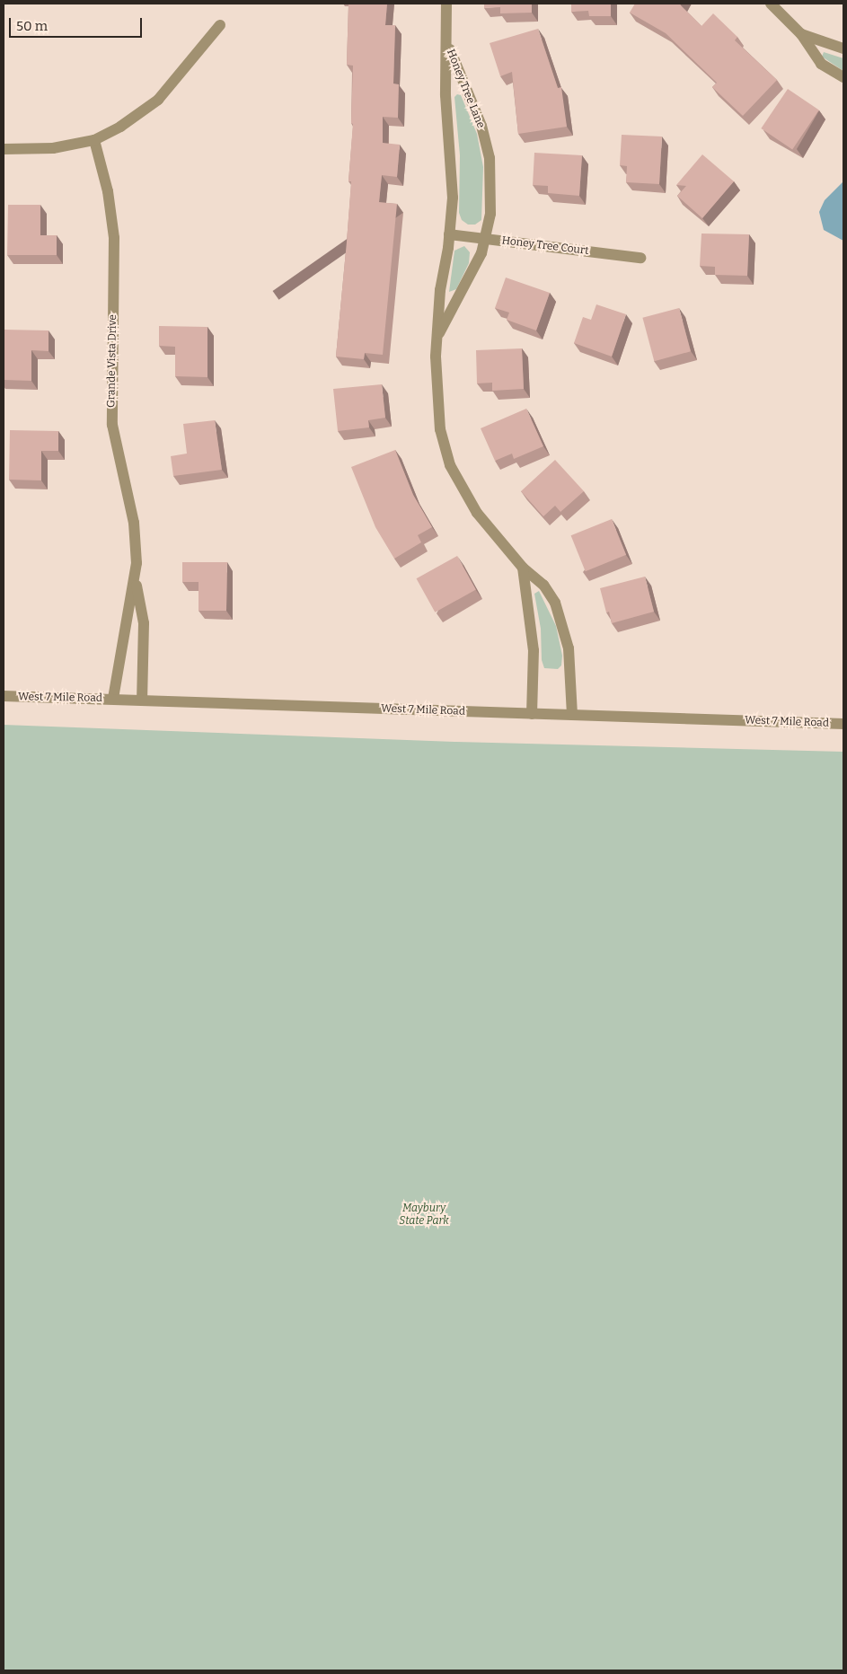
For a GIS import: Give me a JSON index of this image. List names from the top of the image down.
{
  "streets": {
    "street": [
      "Honey Tree Lane",
      "Honey Tree Court",
      "Grande Vista Drive",
      "West 7 Mile Road"
    ]
  },
  "crossings": [
    ["Honey Tree Lane", "Honey Tree Court"],
    ["Honey Tree Lane", "West 7 Mile Road"],
    ["Grande Vista Drive", "West 7 Mile Road"]
  ],
  "parks": ["Maybury State Park"],
  "scale_bar": "50 m"
}
